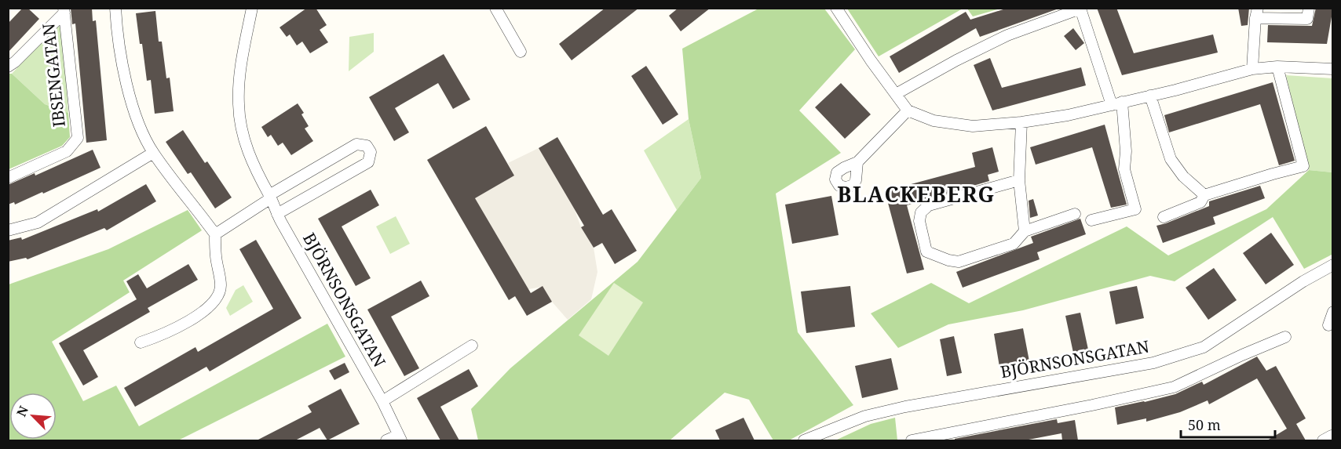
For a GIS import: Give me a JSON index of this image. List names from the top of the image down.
{
  "streets": {
    "street": ["IBSENGATAN", "BJÖRNSONSGATAN"]
  },
  "districts": ["BLACKEBERG"],
  "scale_bar": "50 m",
  "north": "top left"
}
